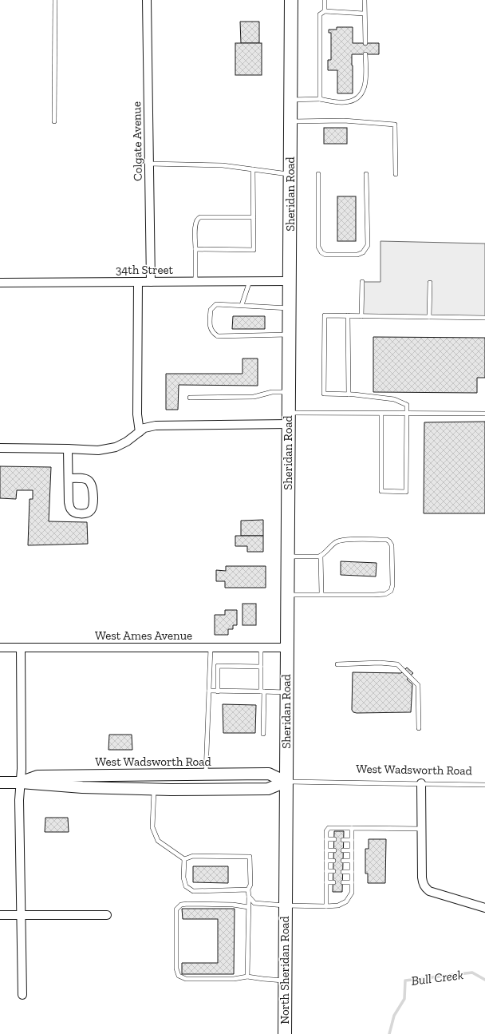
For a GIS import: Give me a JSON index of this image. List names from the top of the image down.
{
  "streets": {
    "main road": ["Sheridan Road", "West Wadsworth Road", "North Sheridan Road"],
    "street": ["Colgate Avenue", "34th Street", "West Ames Avenue"]
  },
  "crossings": [
    ["Colgate Avenue", "34th Street"],
    ["Sheridan Road", "34th Street"],
    ["Sheridan Road", "West Ames Avenue"],
    ["Sheridan Road", "West Wadsworth Road"],
    ["Sheridan Road", "North Sheridan Road"]
  ],
  "water": ["Bull Creek"]
}
